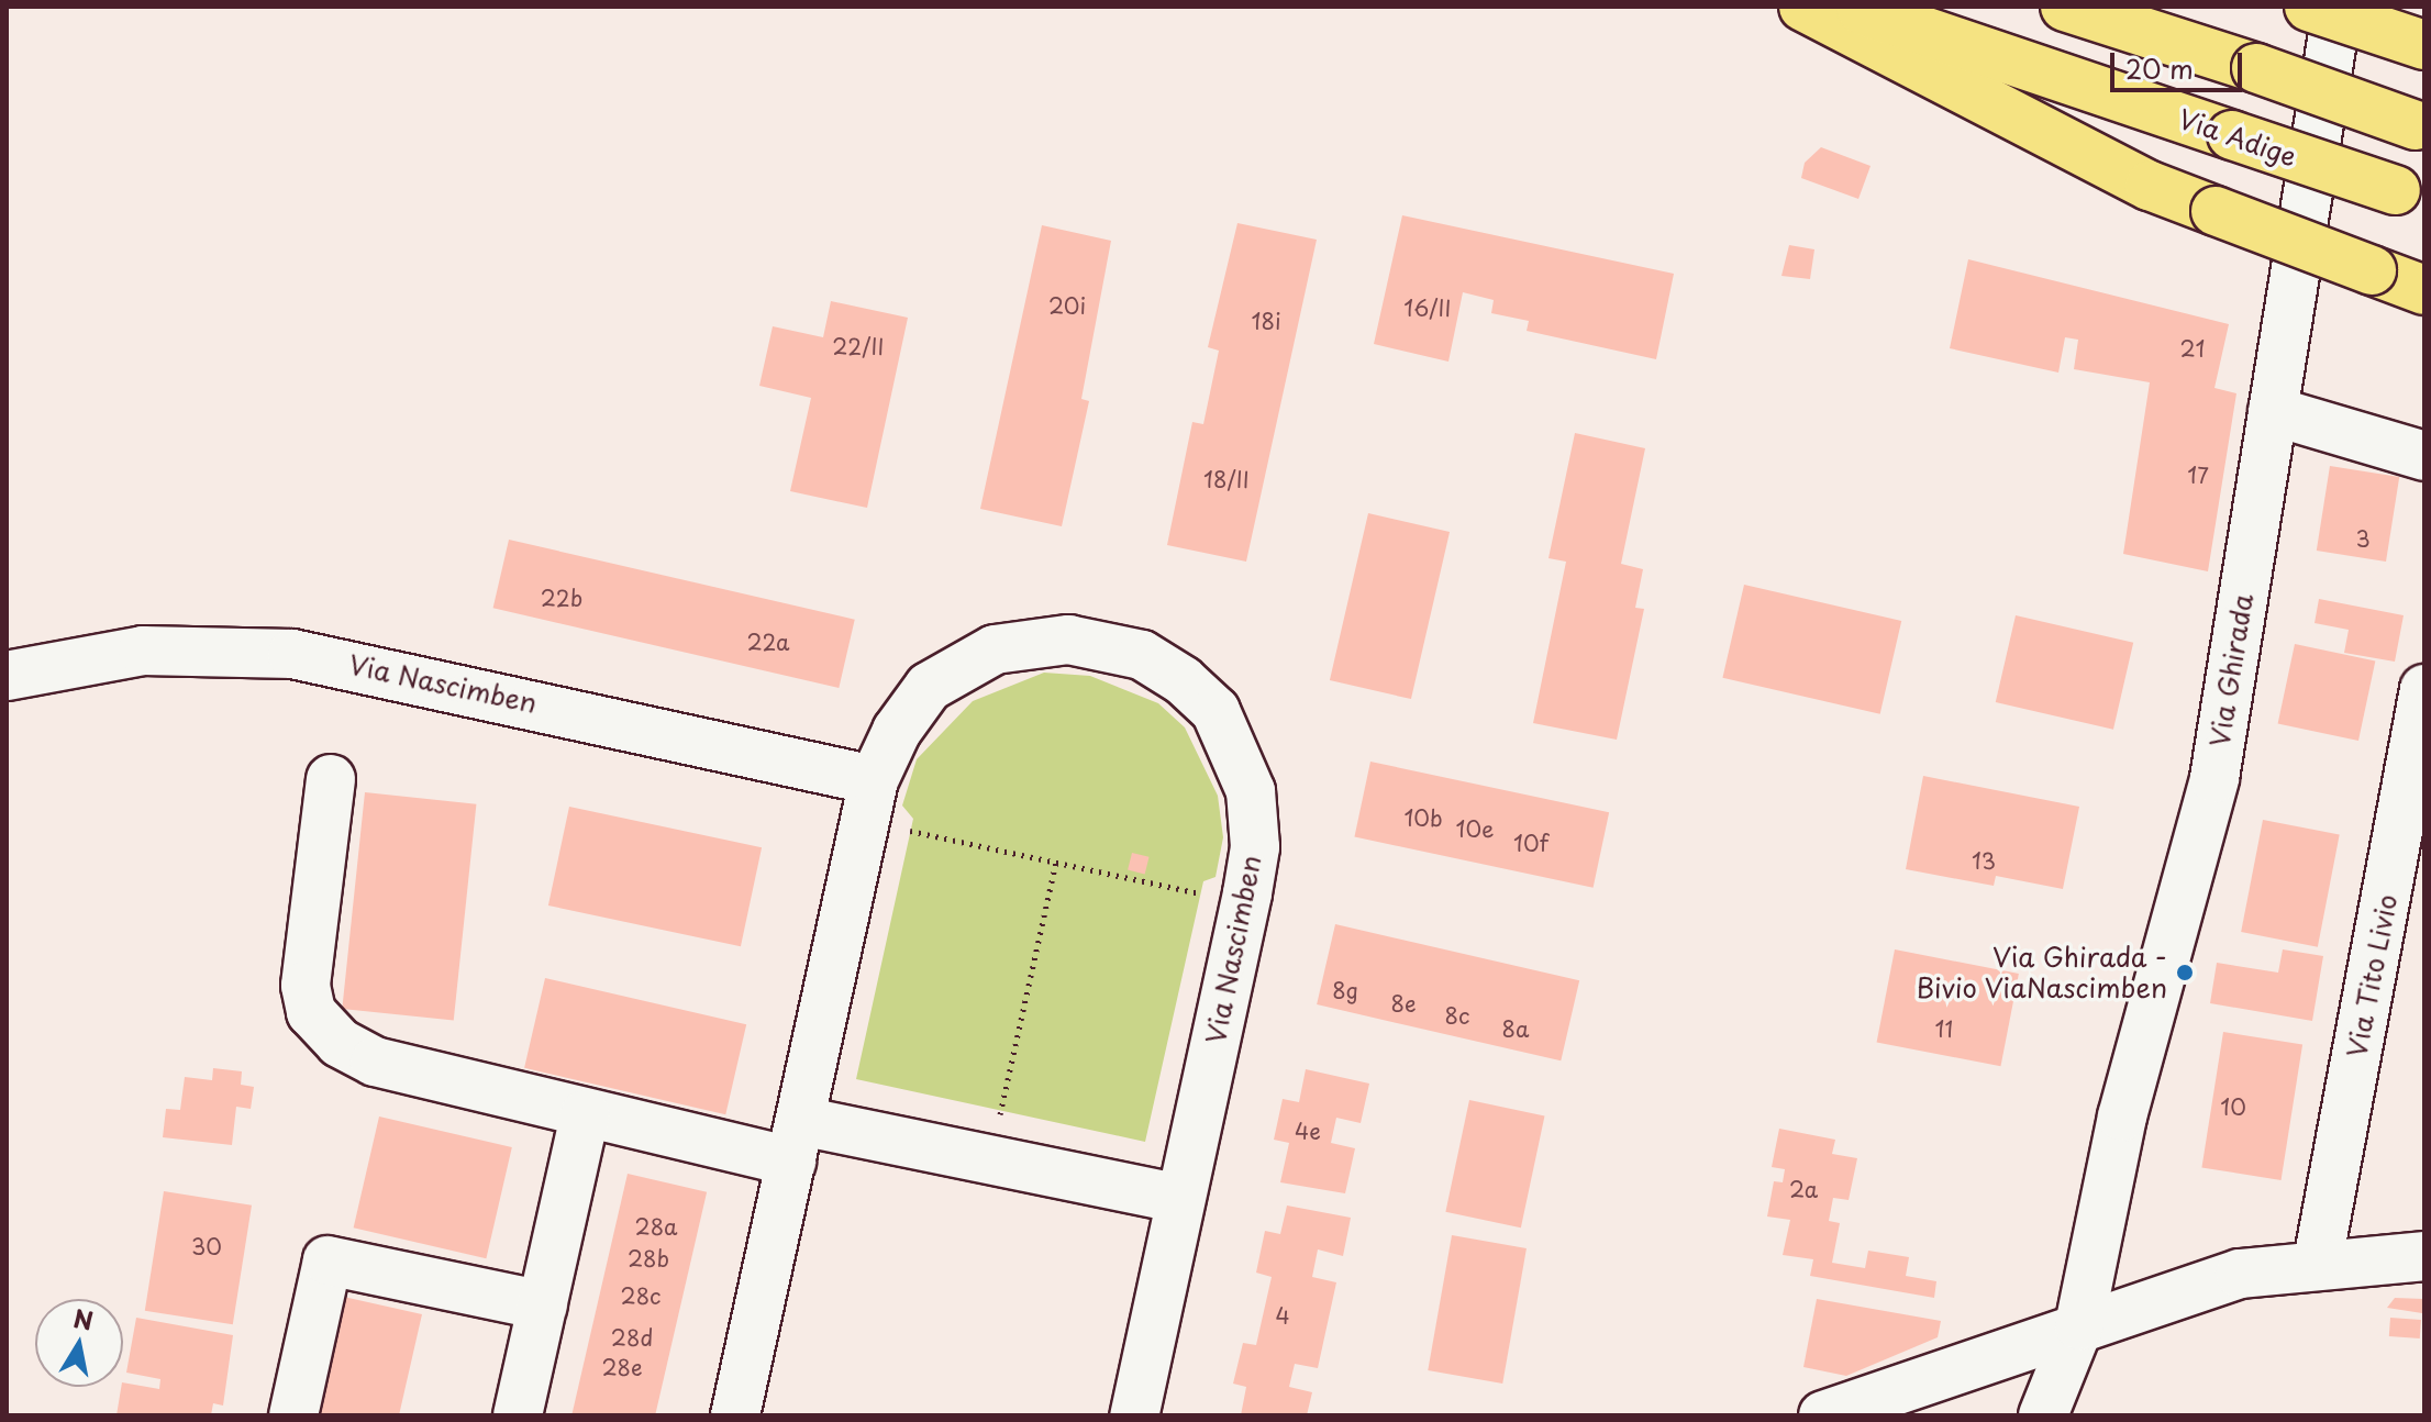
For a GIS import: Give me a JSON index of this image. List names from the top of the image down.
{
  "streets": {
    "highway": ["Via Adige"],
    "street": ["Via Ghirada", "Via Nascimben", "Via Tito Livio"]
  },
  "places": ["Via Ghirada - Bivio ViaNascimben"],
  "house_numbers": [
    "20i",
    "16/II",
    "18i",
    "22/II",
    "21",
    "17",
    "18/II",
    "3",
    "22b",
    "22a",
    "10b",
    "10e",
    "10f",
    "13",
    "8g",
    "8e",
    "8c",
    "8a",
    "11",
    "10",
    "4e",
    "2a",
    "28a",
    "30",
    "28b",
    "28c",
    "4",
    "28d",
    "28e"
  ],
  "scale_bar": "20 m",
  "north": "top"
}
